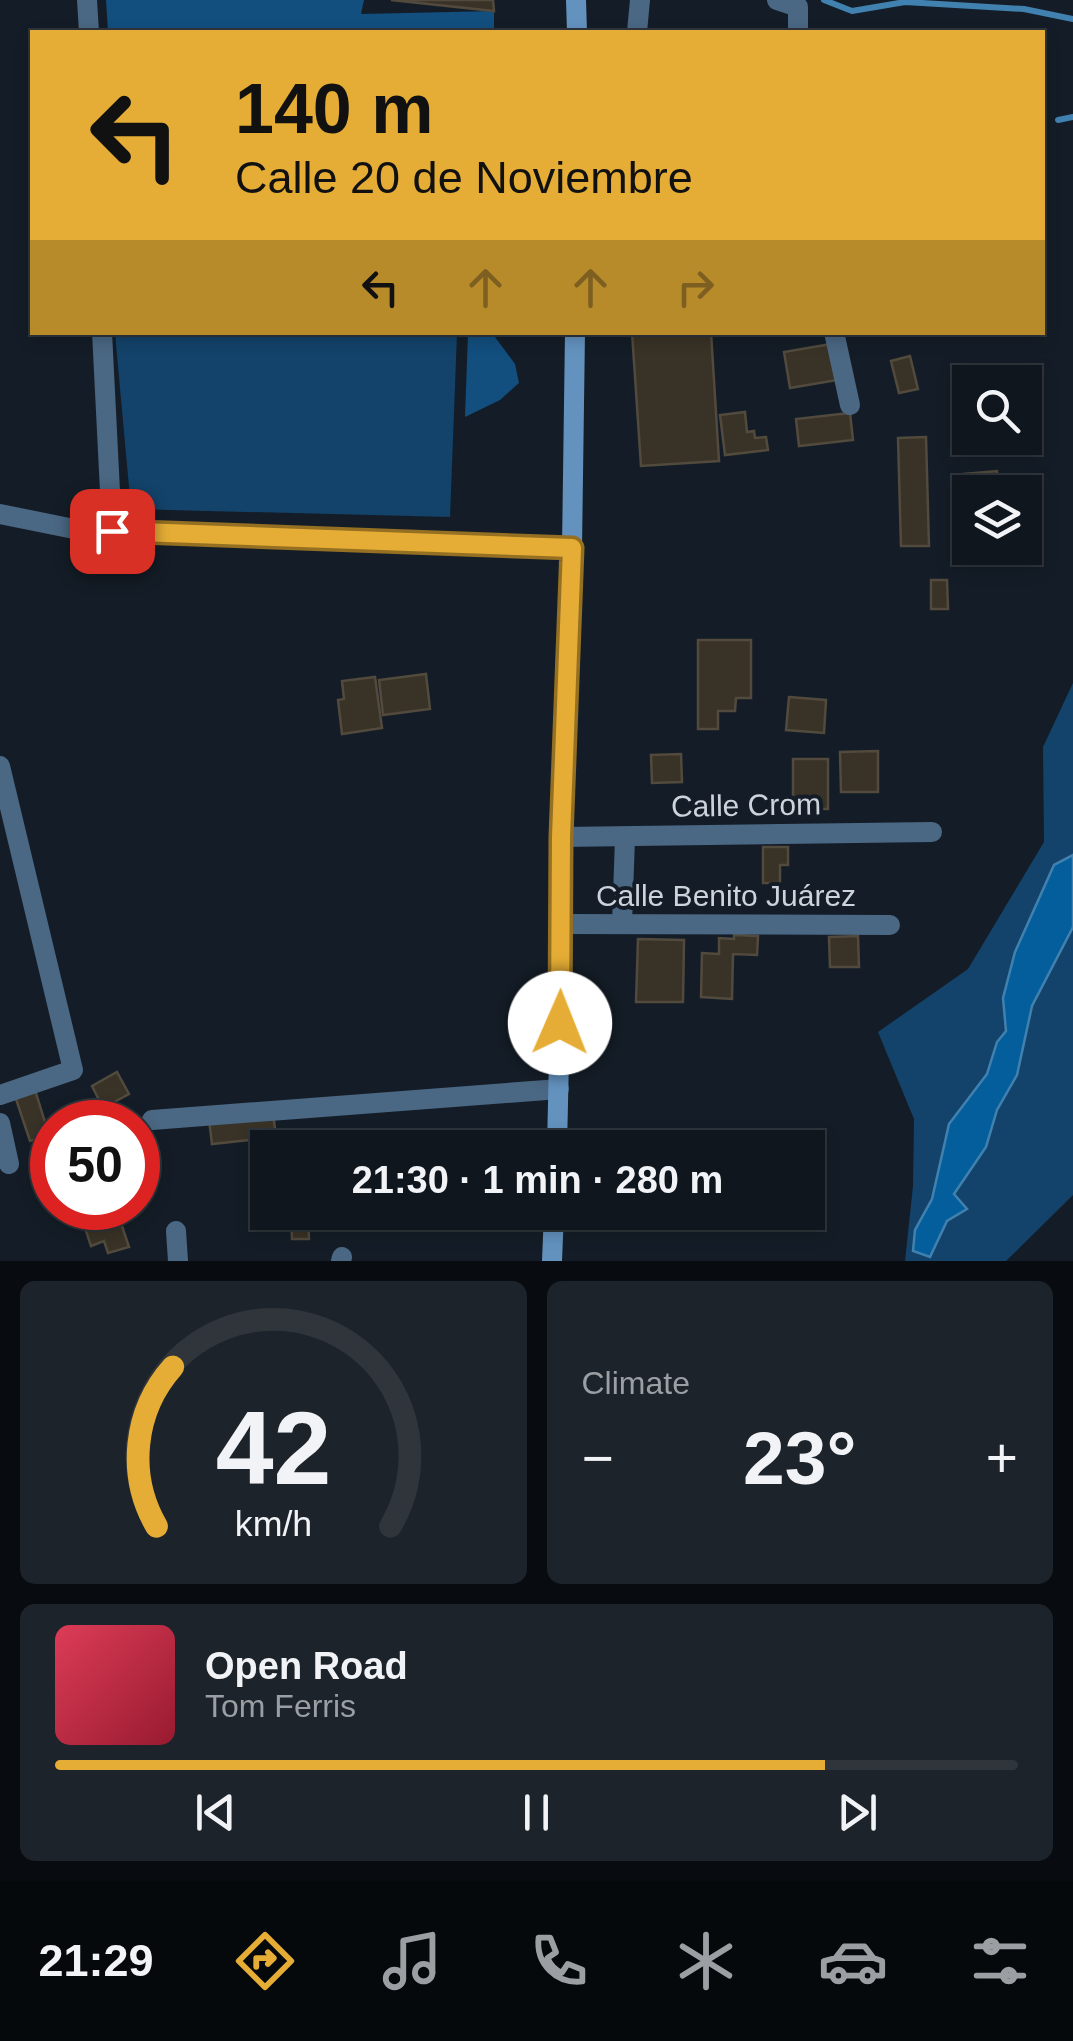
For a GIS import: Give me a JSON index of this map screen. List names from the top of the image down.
{
  "streets": {
    "street": ["Calle Crom", "Calle Benito Juárez"]
  },
  "page": {
    "turn": ["140 m", "Calle 20 de Noviembre"],
    "limit": "50",
    "trip": "21:30 · 1 min · 280 m",
    "tile": "Climate",
    "heat": ["−", "23°", "+"],
    "song": ["Open Road", "Tom Ferris"],
    "tabs": "21:29",
    "gauge": ["42", "km/h"]
  }
}
